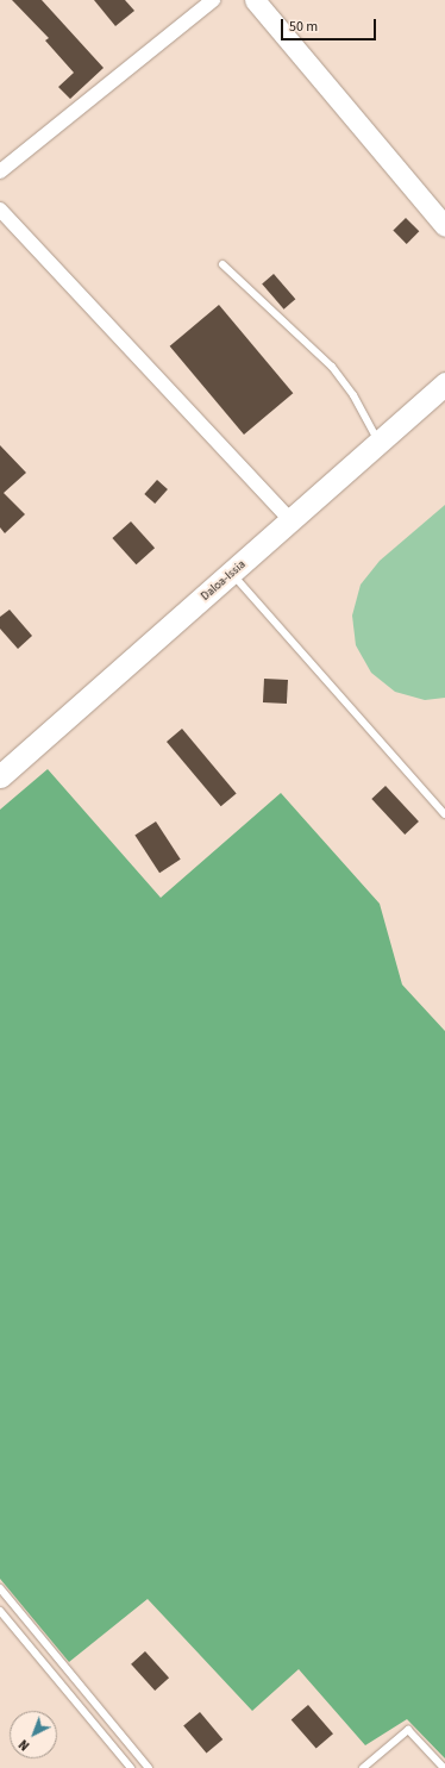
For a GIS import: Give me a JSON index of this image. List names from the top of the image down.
{
  "streets": {
    "main road": ["Daloa-Issia"]
  },
  "scale_bar": "50 m",
  "north": "bottom left"
}
